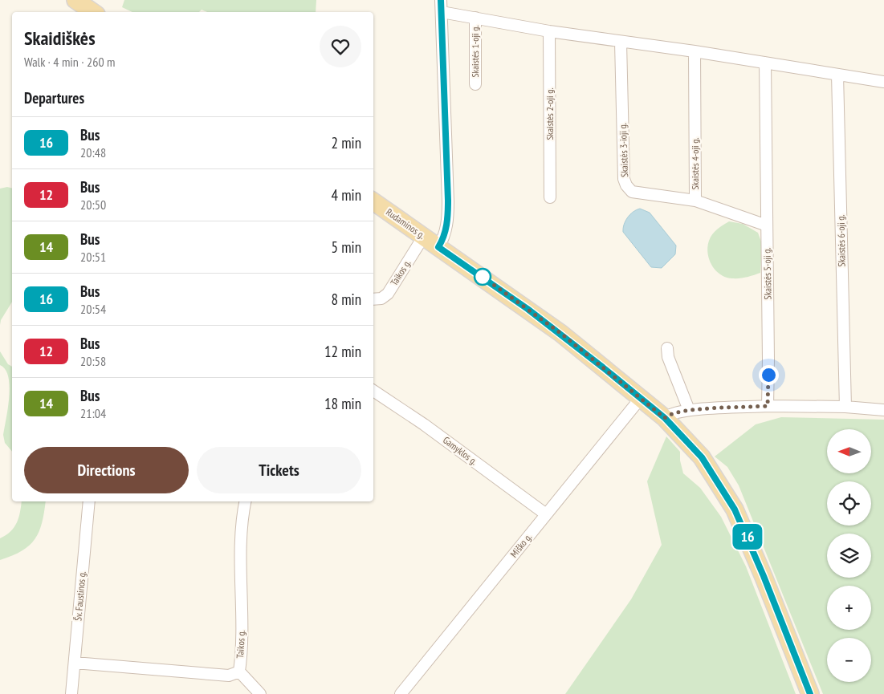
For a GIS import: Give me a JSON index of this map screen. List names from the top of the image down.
{
  "streets": {
    "main road": ["Rudaminos g."],
    "street": [
      "Skaistės 1-oji g.",
      "Skaistės 2-oji g.",
      "Skaistės 3-ioji g.",
      "Skaistės 4-oji g.",
      "Skaistės 6-oji g.",
      "Taikos g.",
      "Skaistės 5-oji g.",
      "Gamyklos g.",
      "Miško g.",
      "Šv. Faustinos g."
    ]
  },
  "crossings": [
    ["Skaistės 3-ioji g.", "Skaistės 4-oji g."],
    ["Skaistės 4-oji g.", "Skaistės 5-oji g."],
    ["Rudaminos g.", "Taikos g."],
    ["Rudaminos g.", "Miško g."],
    ["Taikos g.", "Šv. Faustinos g."],
    ["Gamyklos g.", "Miško g."]
  ],
  "lines": ["bus line 16"],
  "north": "left",
  "page": {
    "on_map": "16",
    "heading": [
      ["Skaidiškės", "Walk · 4 min · 260 m"],
      "Departures"
    ],
    "list": [
      {
        "mark": "16",
        "name": "Bus",
        "note": "20:48",
        "value": "2 min"
      },
      {
        "mark": "12",
        "name": "Bus",
        "note": "20:50",
        "value": "4 min"
      },
      {
        "mark": "14",
        "name": "Bus",
        "note": "20:51",
        "value": "5 min"
      },
      {
        "mark": "16",
        "name": "Bus",
        "note": "20:54",
        "value": "8 min"
      },
      {
        "mark": "12",
        "name": "Bus",
        "note": "20:58",
        "value": "12 min"
      },
      {
        "mark": "14",
        "name": "Bus",
        "note": "21:04",
        "value": "18 min"
      }
    ],
    "map_buttons": ["+", "−"],
    "buttons": ["Directions", "Tickets"]
  }
}
